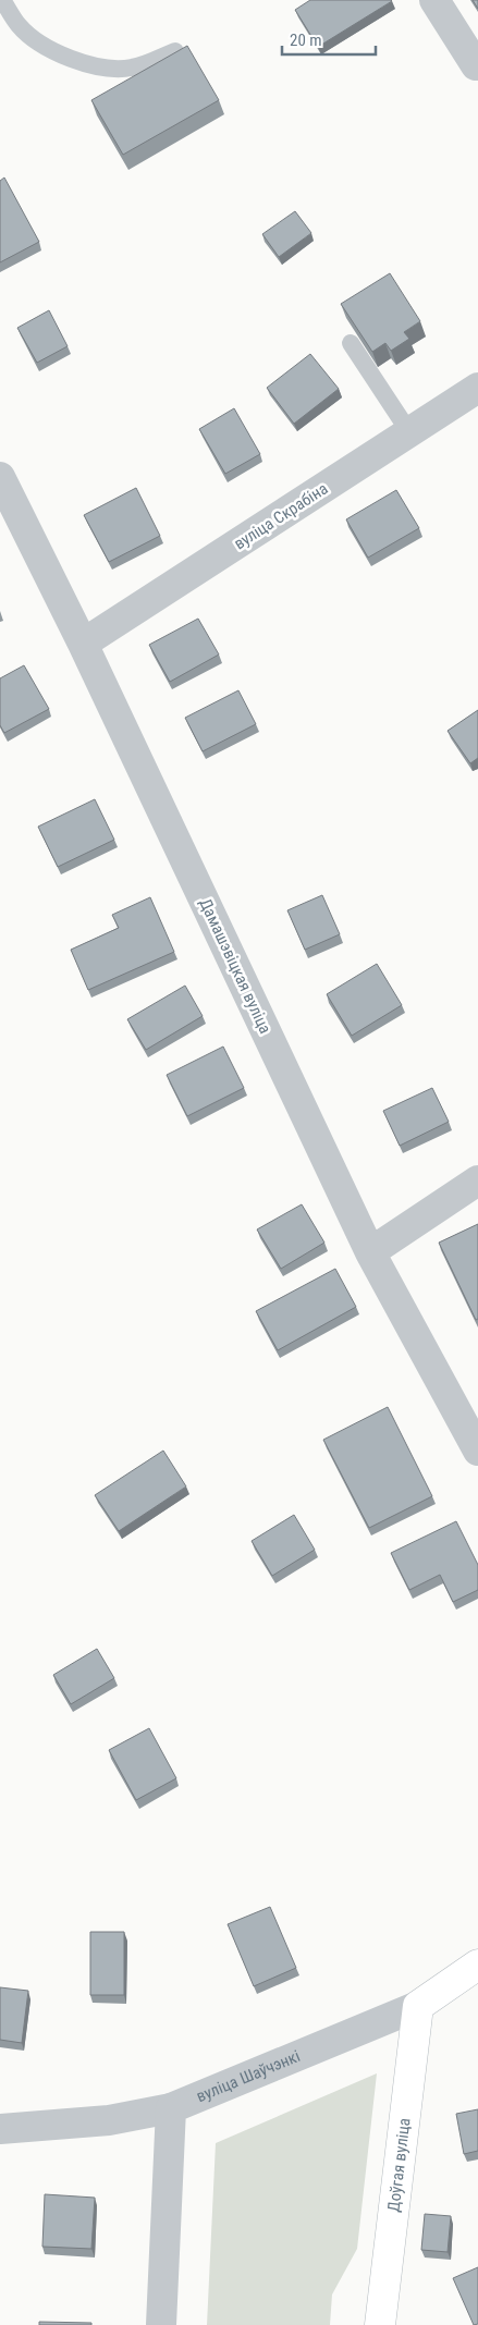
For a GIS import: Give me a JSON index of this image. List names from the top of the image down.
{
  "streets": {
    "main road": ["вуліца Шаўчэнкі", "Доўгая вуліца"],
    "street": ["вуліца Скрабіна", "Дамашэвіцкая вуліца"]
  },
  "crossings": [
    ["вуліца Скрабіна", "Дамашэвіцкая вуліца"],
    ["вуліца Шаўчэнкі", "Доўгая вуліца"]
  ],
  "scale_bar": "20 m"
}
